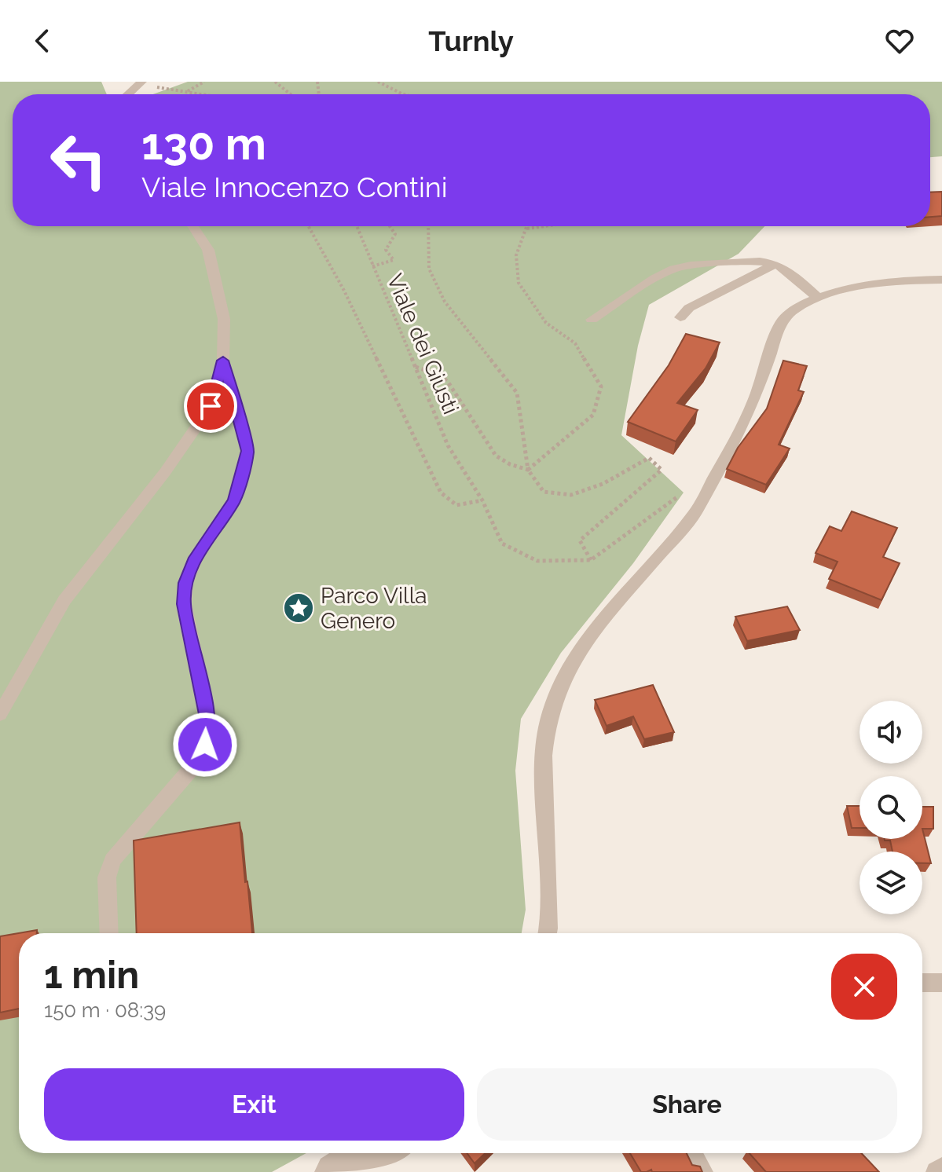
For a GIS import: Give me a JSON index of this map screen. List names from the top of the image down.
{
  "streets": {
    "path": ["Viale dei Giusti"]
  },
  "places": {
    "place": ["Parco Villa Genero"]
  },
  "page": {
    "header": "Turnly",
    "turn": ["130 m", "Viale Innocenzo Contini"],
    "heading": ["1 min", "150 m · 08:39"],
    "buttons": ["Exit", "Share"]
  }
}
